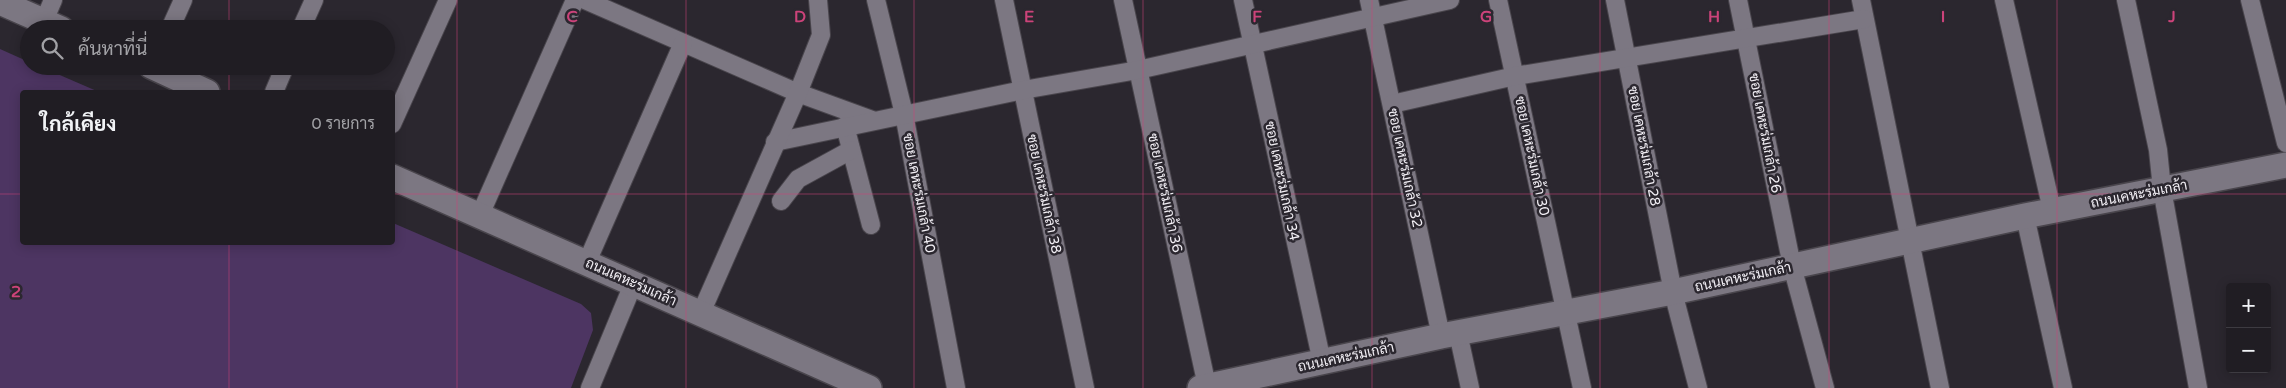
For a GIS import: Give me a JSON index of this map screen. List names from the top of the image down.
{
  "streets": {
    "street": [
      "ซอย เคหะร่มเกล้า 26",
      "ซอย เคหะร่มเกล้า 28",
      "ซอย เคหะร่มเกล้า 30",
      "ซอย เคหะร่มเกล้า 32",
      "ซอย เคหะร่มเกล้า 34",
      "ซอย เคหะร่มเกล้า 40",
      "ซอย เคหะร่มเกล้า 36",
      "ซอย เคหะร่มเกล้า 38",
      "ถนนเคหะร่มเกล้า"
    ]
  },
  "crossings": [
    ["ซอย เคหะร่มเกล้า 26", "ถนนเคหะร่มเกล้า"],
    ["ซอย เคหะร่มเกล้า 28", "ถนนเคหะร่มเกล้า"],
    ["ซอย เคหะร่มเกล้า 30", "ถนนเคหะร่มเกล้า"],
    ["ซอย เคหะร่มเกล้า 32", "ถนนเคหะร่มเกล้า"],
    ["ซอย เคหะร่มเกล้า 34", "ถนนเคหะร่มเกล้า"],
    ["ซอย เคหะร่มเกล้า 36", "ถนนเคหะร่มเกล้า"]
  ],
  "page": {
    "search": "ค้นหาที่นี่",
    "heading": ["ใกล้เคียง", "0 รายการ"],
    "map_buttons": ["+", "−"]
  },
  "grid": {
    "columns": [
      "C",
      "D",
      "E",
      "F",
      "G",
      "H",
      "I",
      "J"
    ],
    "rows": ["2"]
  }
}
